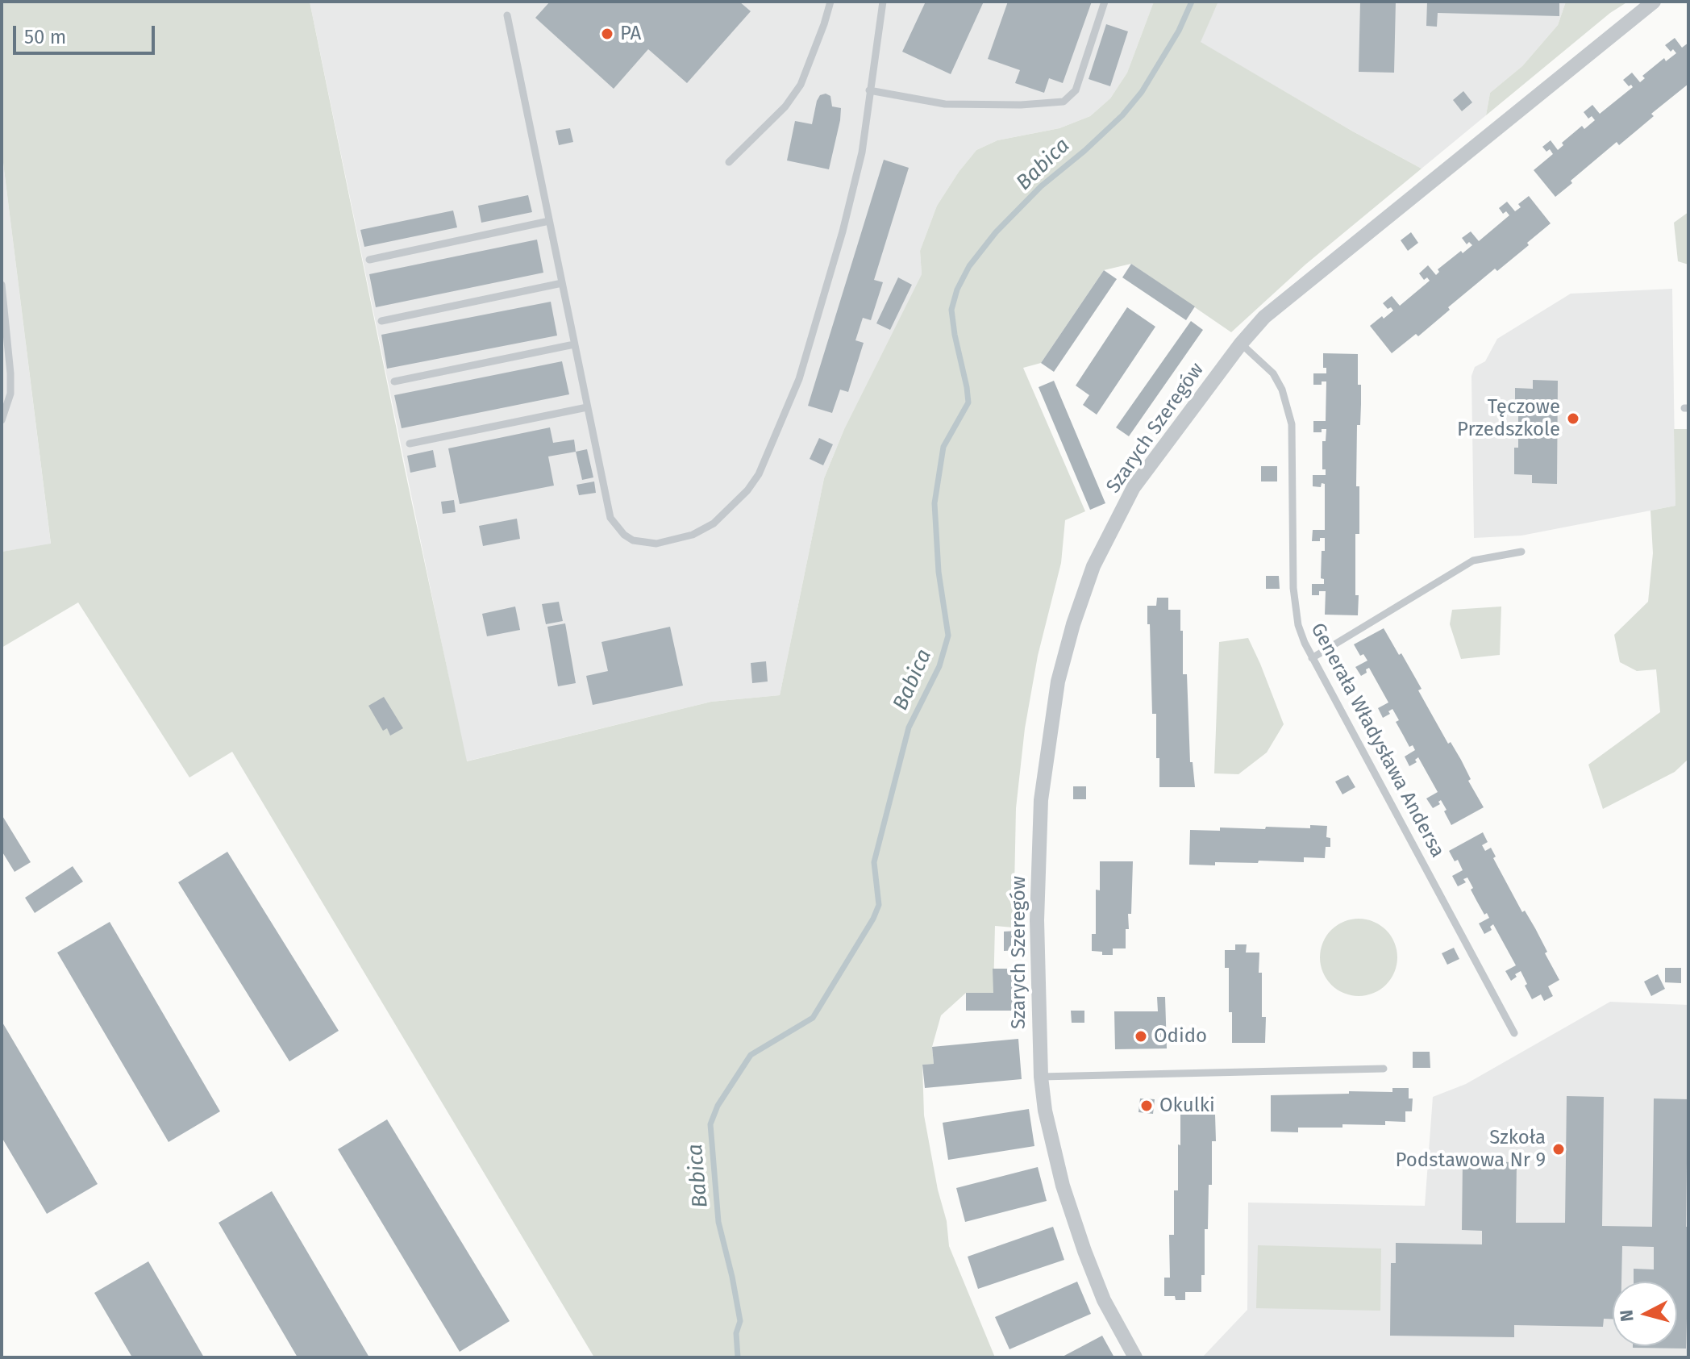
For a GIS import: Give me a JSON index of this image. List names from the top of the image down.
{
  "streets": {
    "street": ["Szarych Szeregów"],
    "lane": ["Generała Władysława Andersa"]
  },
  "crossings": [
    ["Szarych Szeregów", "Generała Władysława Andersa"]
  ],
  "water": ["Babica"],
  "places": [
    "PA",
    "Tęczowe Przedszkole",
    "Odido",
    "Okulki",
    "Szkoła Podstawowa Nr 9"
  ],
  "scale_bar": "50 m",
  "north": "left"
}
